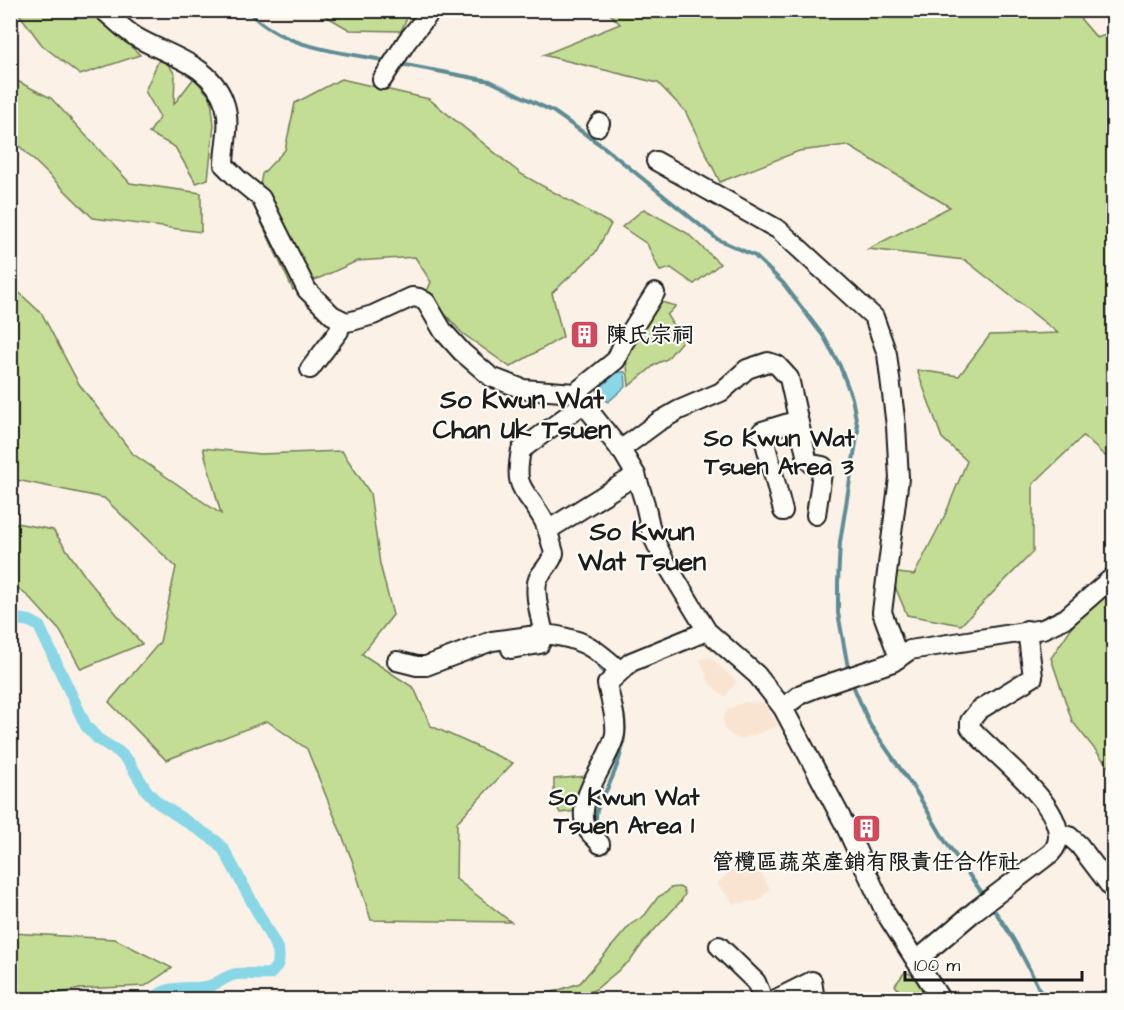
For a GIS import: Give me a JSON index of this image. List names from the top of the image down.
{
  "districts": [
    "So Kwun Wat Chan Uk Tsuen",
    "So Kwun Wat Tsuen Area 3",
    "So Kwun Wat Tsuen",
    "So Kwun Wat Tsuen Area 1"
  ],
  "places": {
    "building": ["陳氏宗祠", "管欖區蔬菜產銷有限責任合作社"]
  },
  "scale_bar": "100 m"
}
